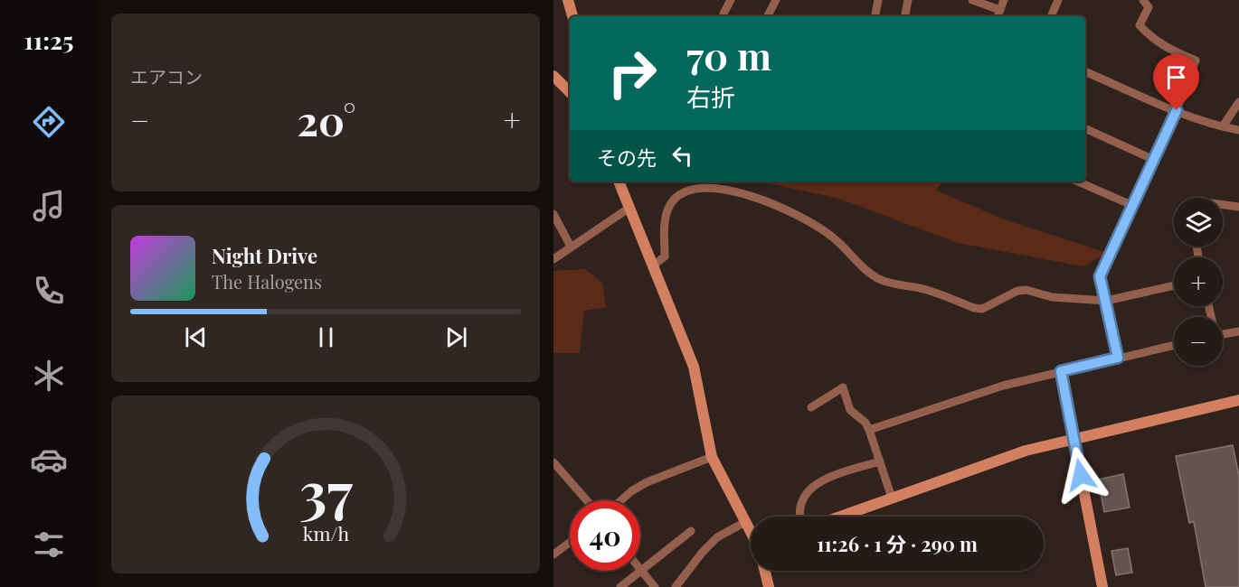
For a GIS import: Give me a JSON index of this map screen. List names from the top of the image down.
{
  "page": {
    "tabs": "11:25",
    "tile": "エアコン",
    "turn": ["70 m", "右折"],
    "heat": ["−", "20°", "+"],
    "then": "その先",
    "map_buttons": ["+", "−"],
    "song": ["Night Drive", "The Halogens"],
    "limit": "40",
    "trip": "11:26 · 1 分 · 290 m",
    "gauge": ["37", "km/h"]
  }
}
